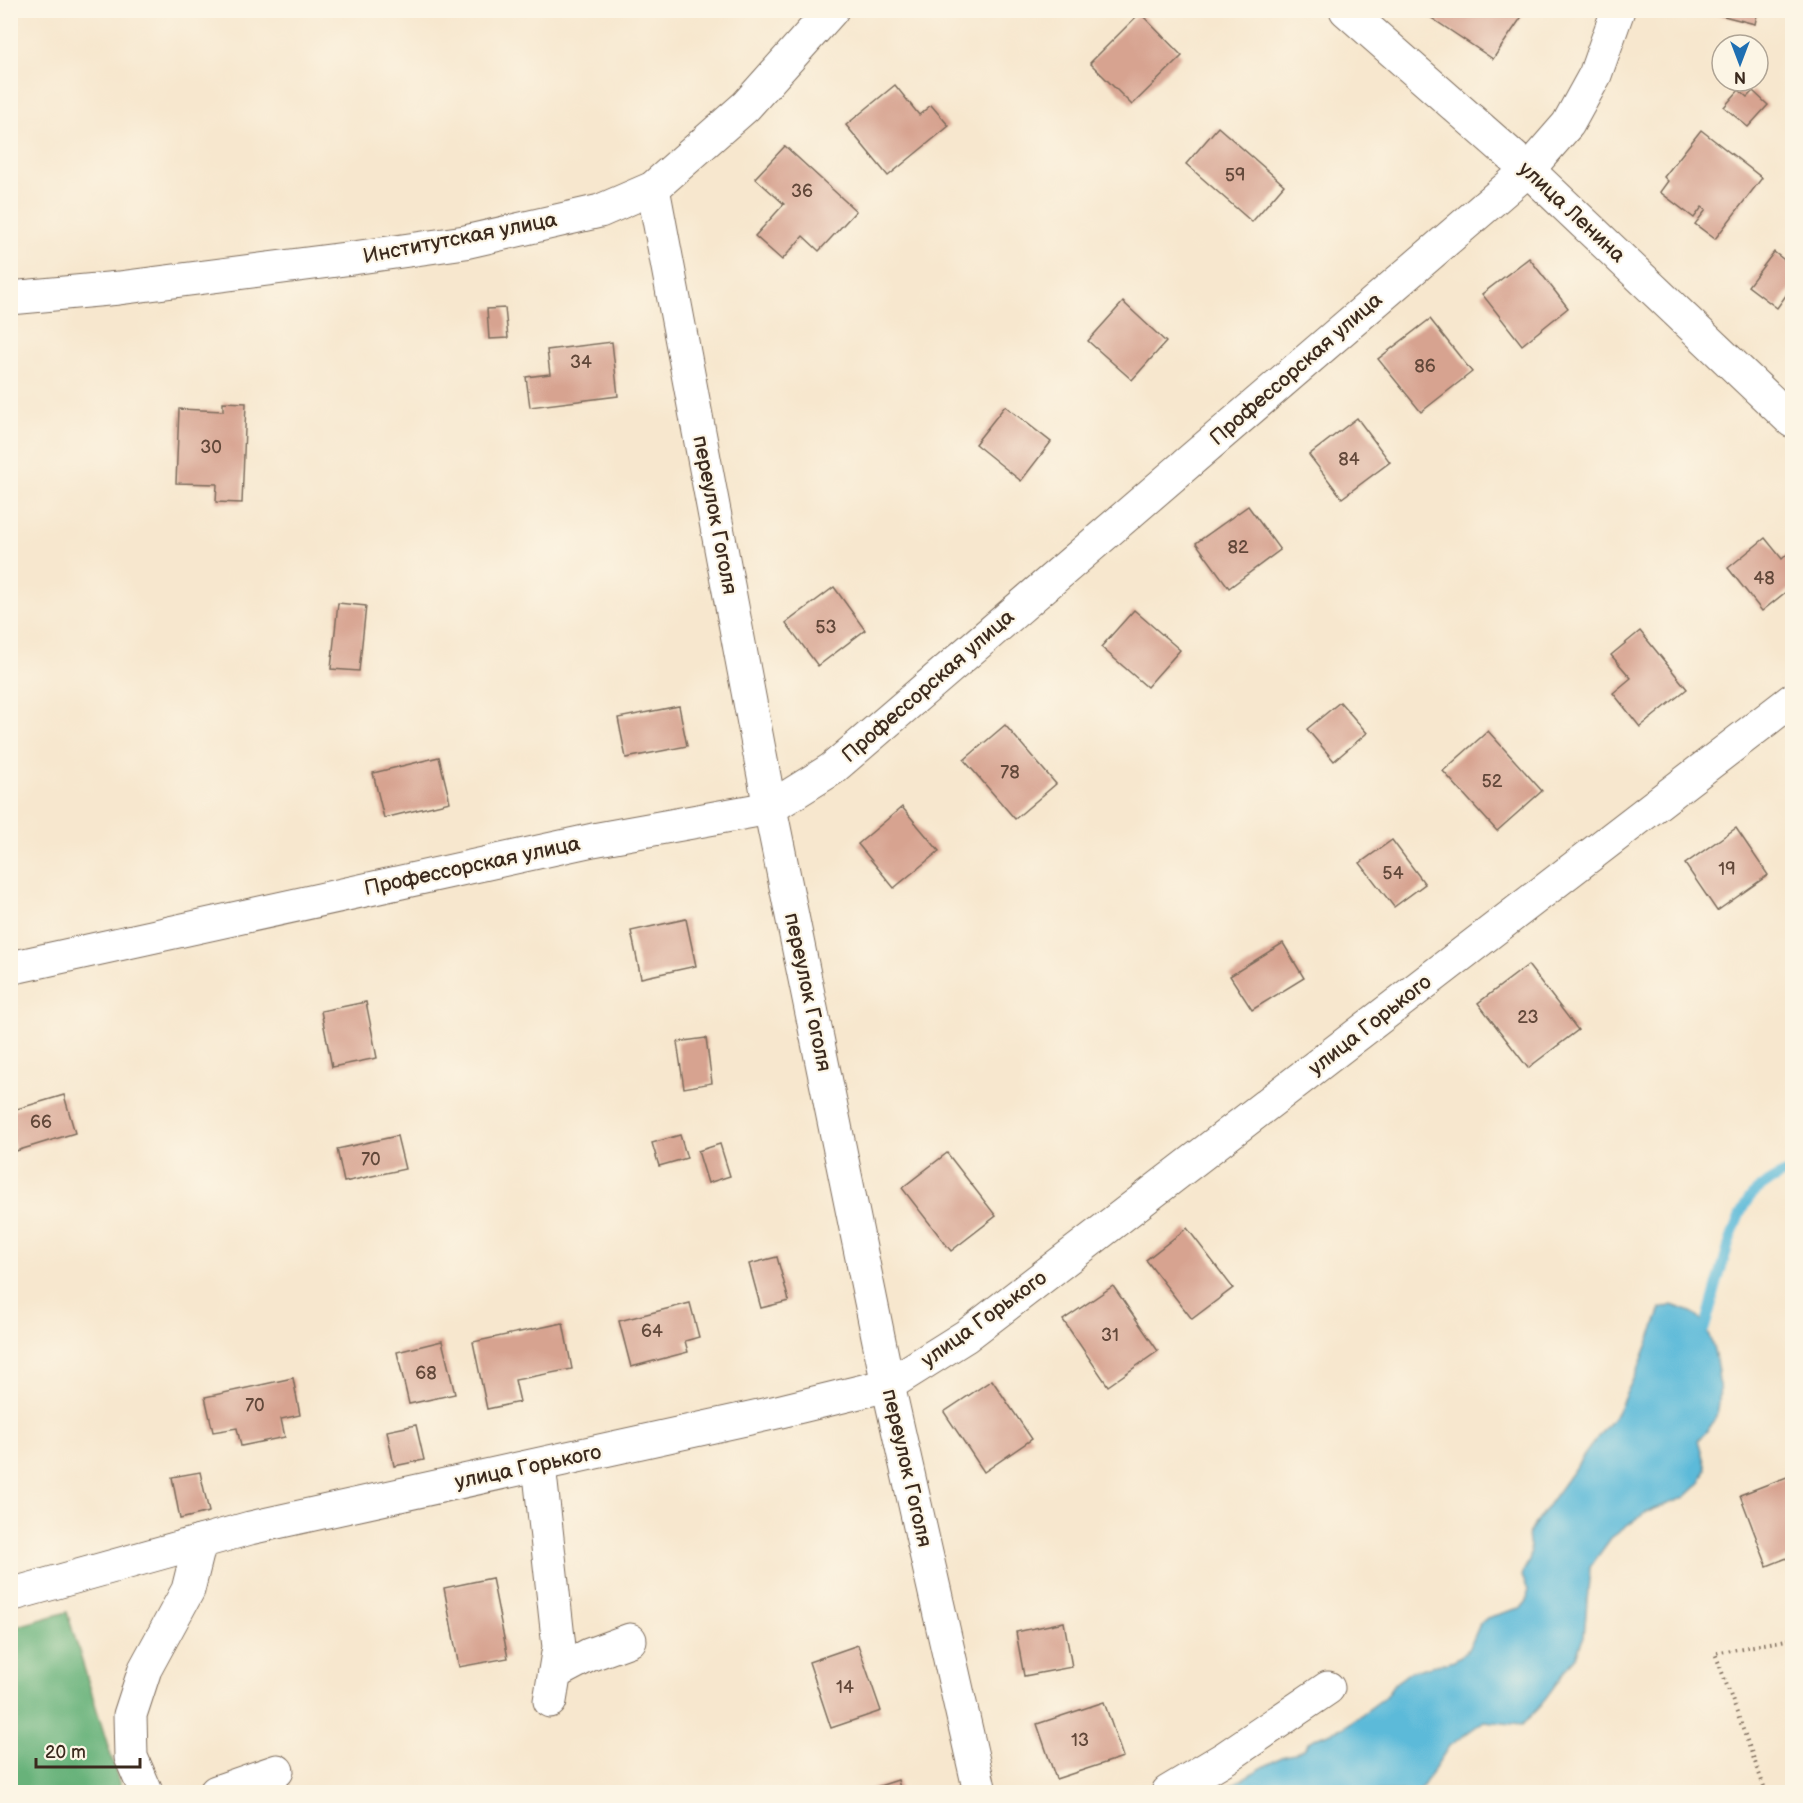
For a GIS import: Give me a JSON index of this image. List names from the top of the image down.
{
  "streets": {
    "street": [
      "улица Ленина",
      "Институтская улица",
      "Профессорская улица",
      "переулок Гоголя",
      "улица Горького"
    ]
  },
  "crossings": [
    ["улица Ленина", "Профессорская улица"],
    ["Институтская улица", "переулок Гоголя"],
    ["Профессорская улица", "переулок Гоголя"],
    ["переулок Гоголя", "улица Горького"]
  ],
  "house_numbers": [
    "59",
    "36",
    "34",
    "86",
    "30",
    "84",
    "82",
    "48",
    "53",
    "78",
    "52",
    "19",
    "54",
    "23",
    "66",
    "70",
    "64",
    "31",
    "68",
    "70",
    "14",
    "13"
  ],
  "scale_bar": "20 m",
  "north": "bottom"
}
